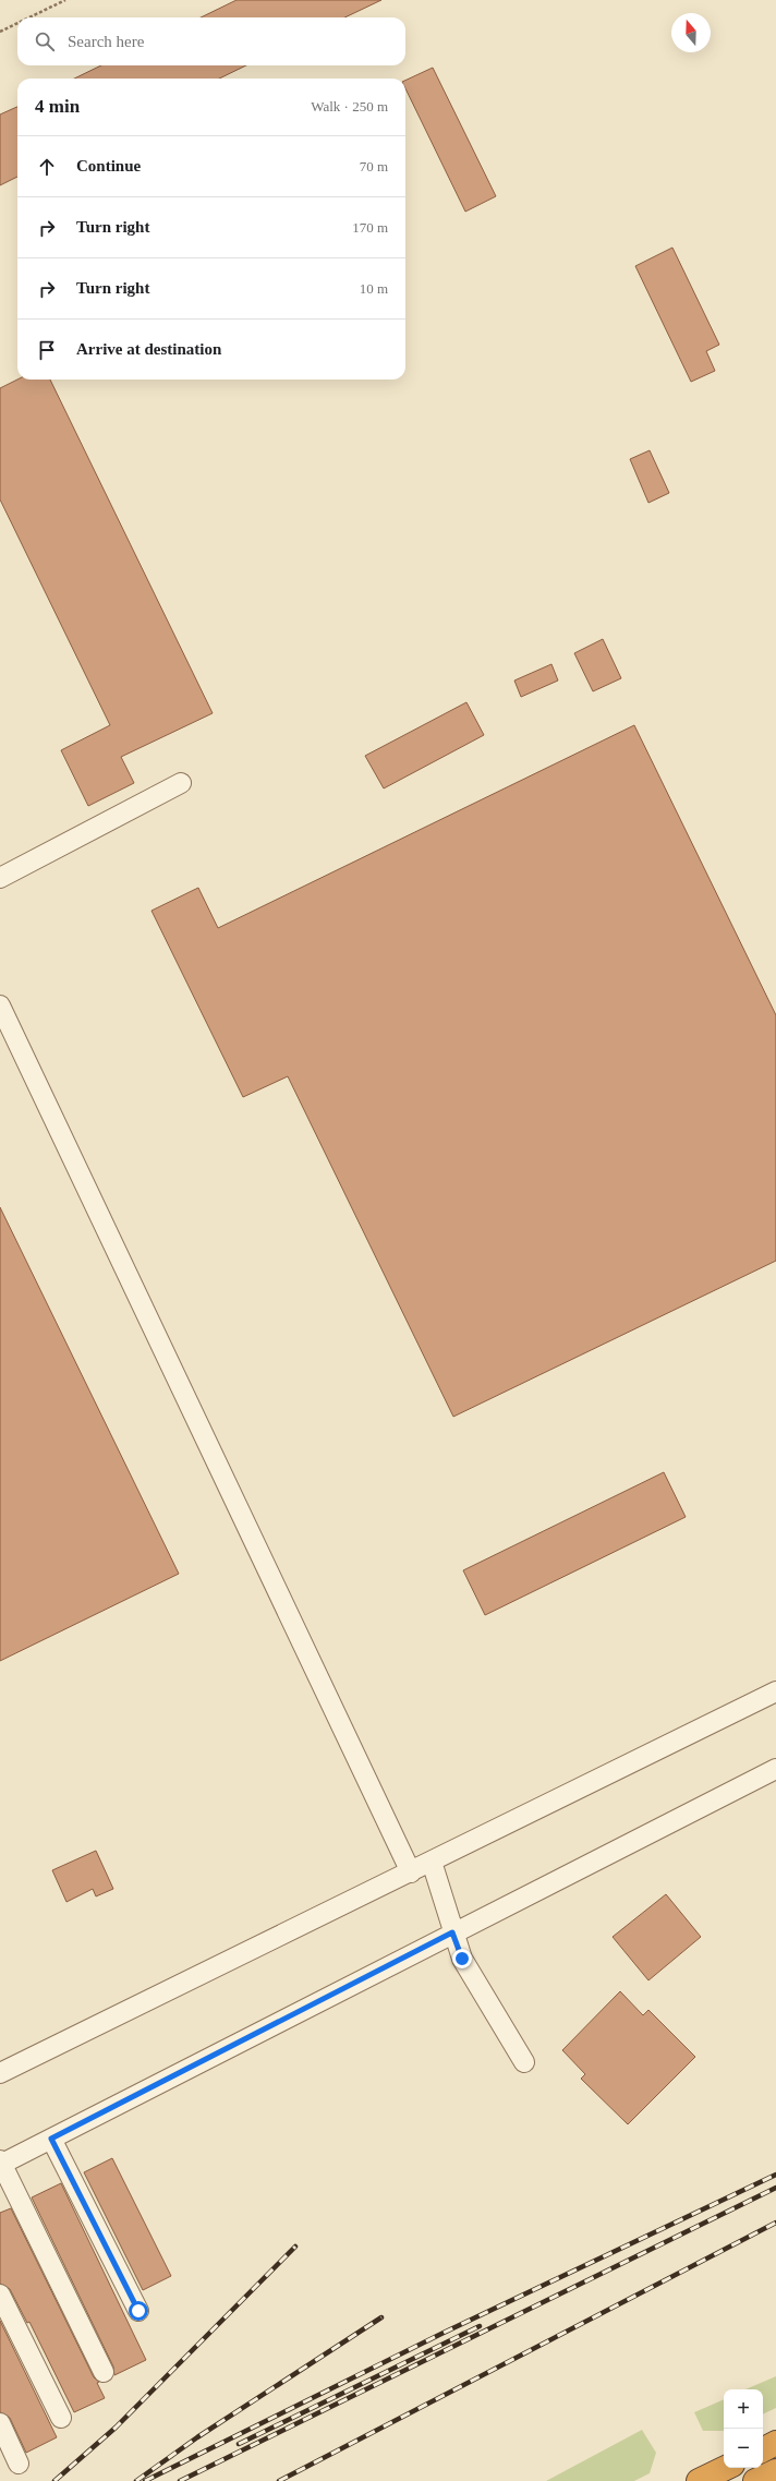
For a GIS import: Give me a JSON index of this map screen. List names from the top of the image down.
{
  "north": "top",
  "page": {
    "search": "Search here",
    "heading": ["4 min", "Walk · 250 m"],
    "list": [
      ["Continue", "70 m"],
      ["Turn right", "170 m"],
      ["Turn right", "10 m"],
      "Arrive at destination"
    ],
    "map_buttons": ["+", "−"]
  }
}
